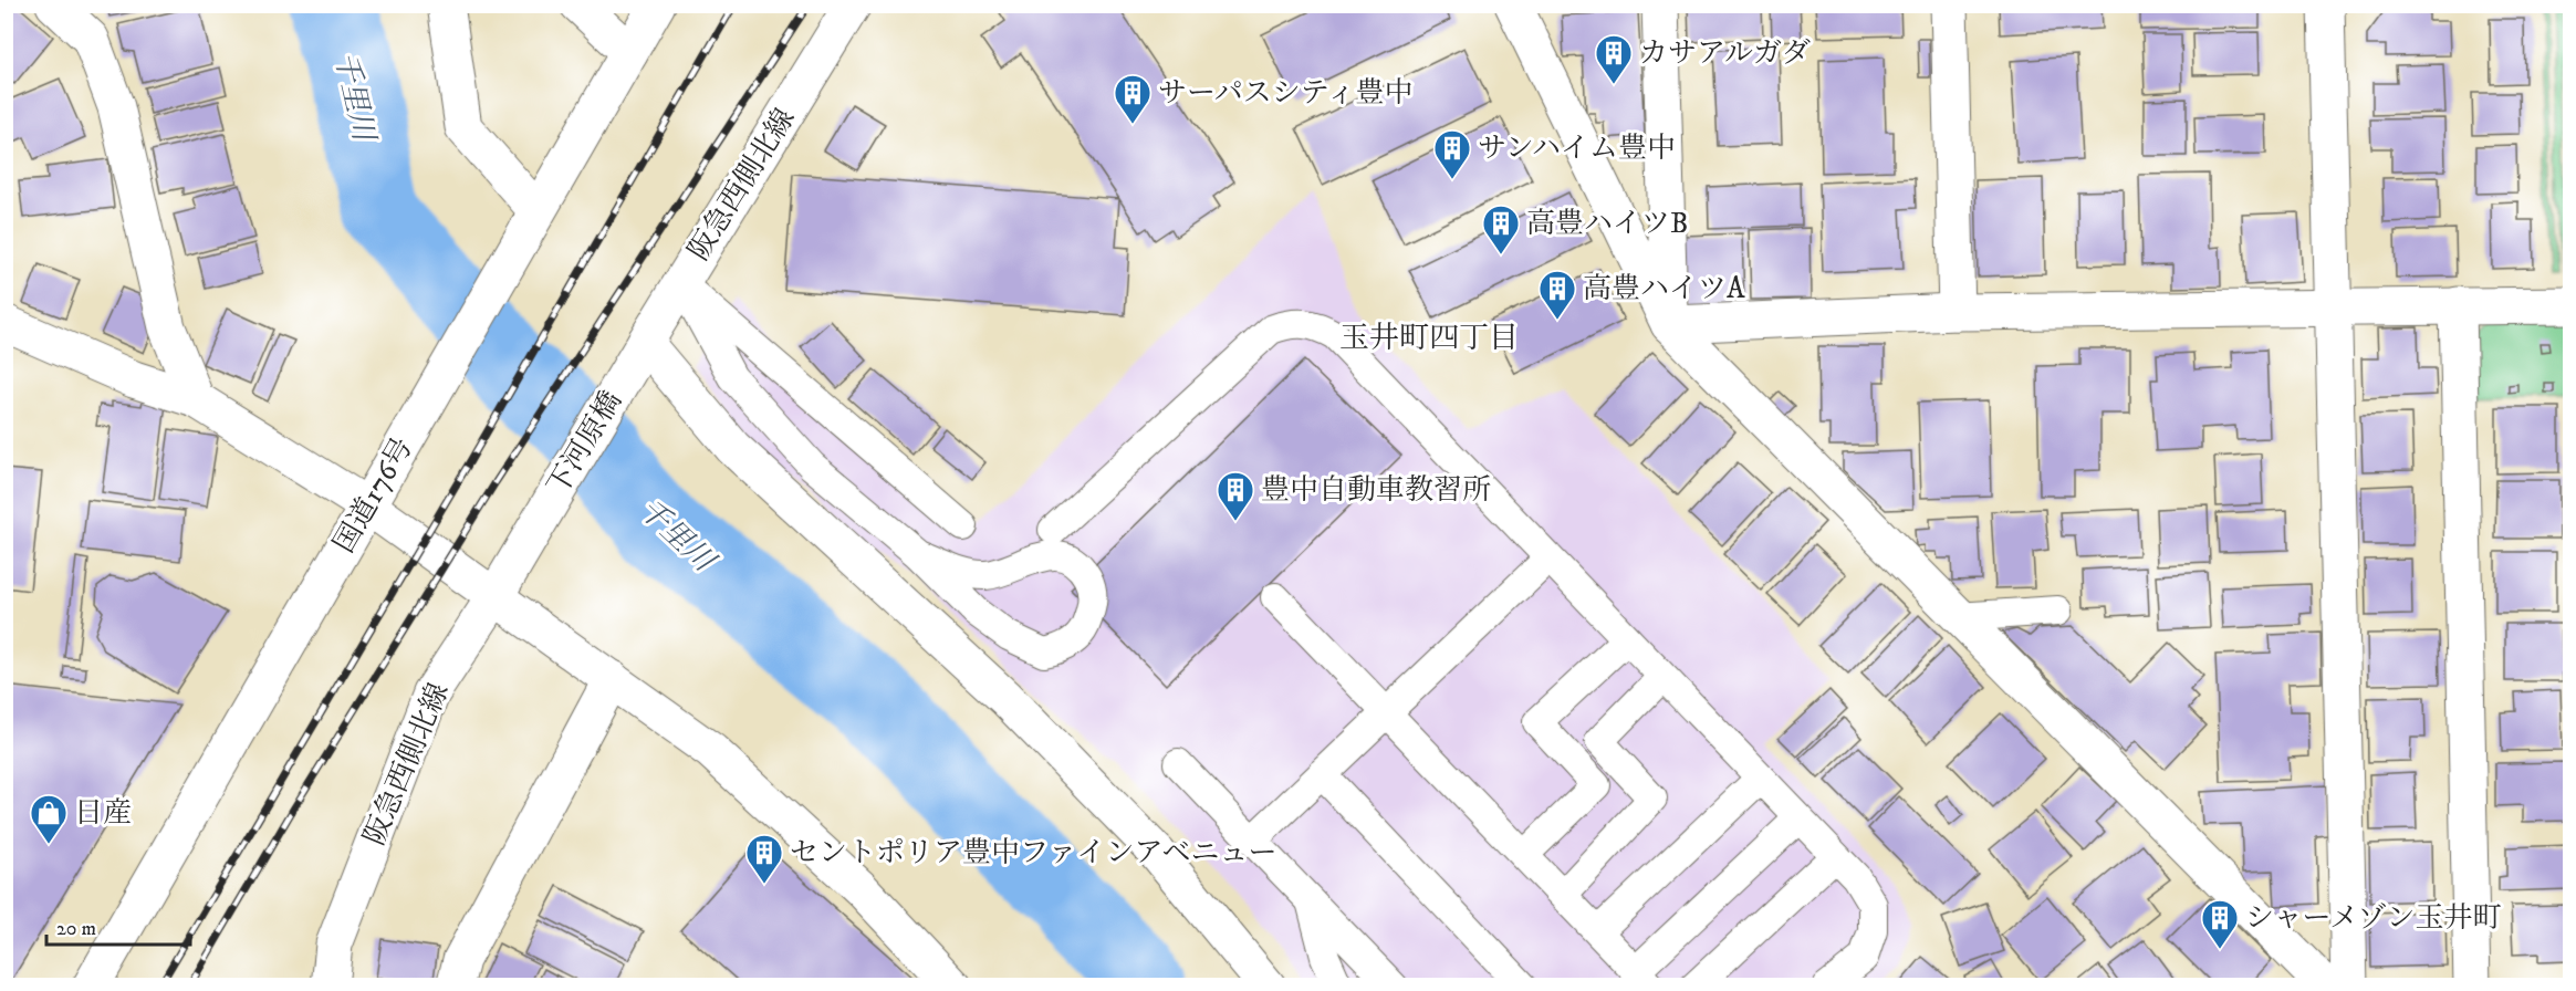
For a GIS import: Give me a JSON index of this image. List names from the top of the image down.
{
  "streets": {
    "main road": ["阪急西側北線", "下河原橋", "国道176号"]
  },
  "crossings": [
    ["阪急西側北線", "下河原橋"]
  ],
  "districts": ["玉井町四丁目"],
  "water": ["千里川"],
  "places": {
    "building": [
      "カサアルガダ",
      "サーパスシティ豊中",
      "サンハイム豊中",
      "高豊ハイツB",
      "高豊ハイツA",
      "豊中自動車教習所",
      "セントポリア豊中ファインアベニュー",
      "シャーメゾン玉井町"
    ],
    "shop": ["日産"]
  },
  "scale_bar": "20 m"
}
